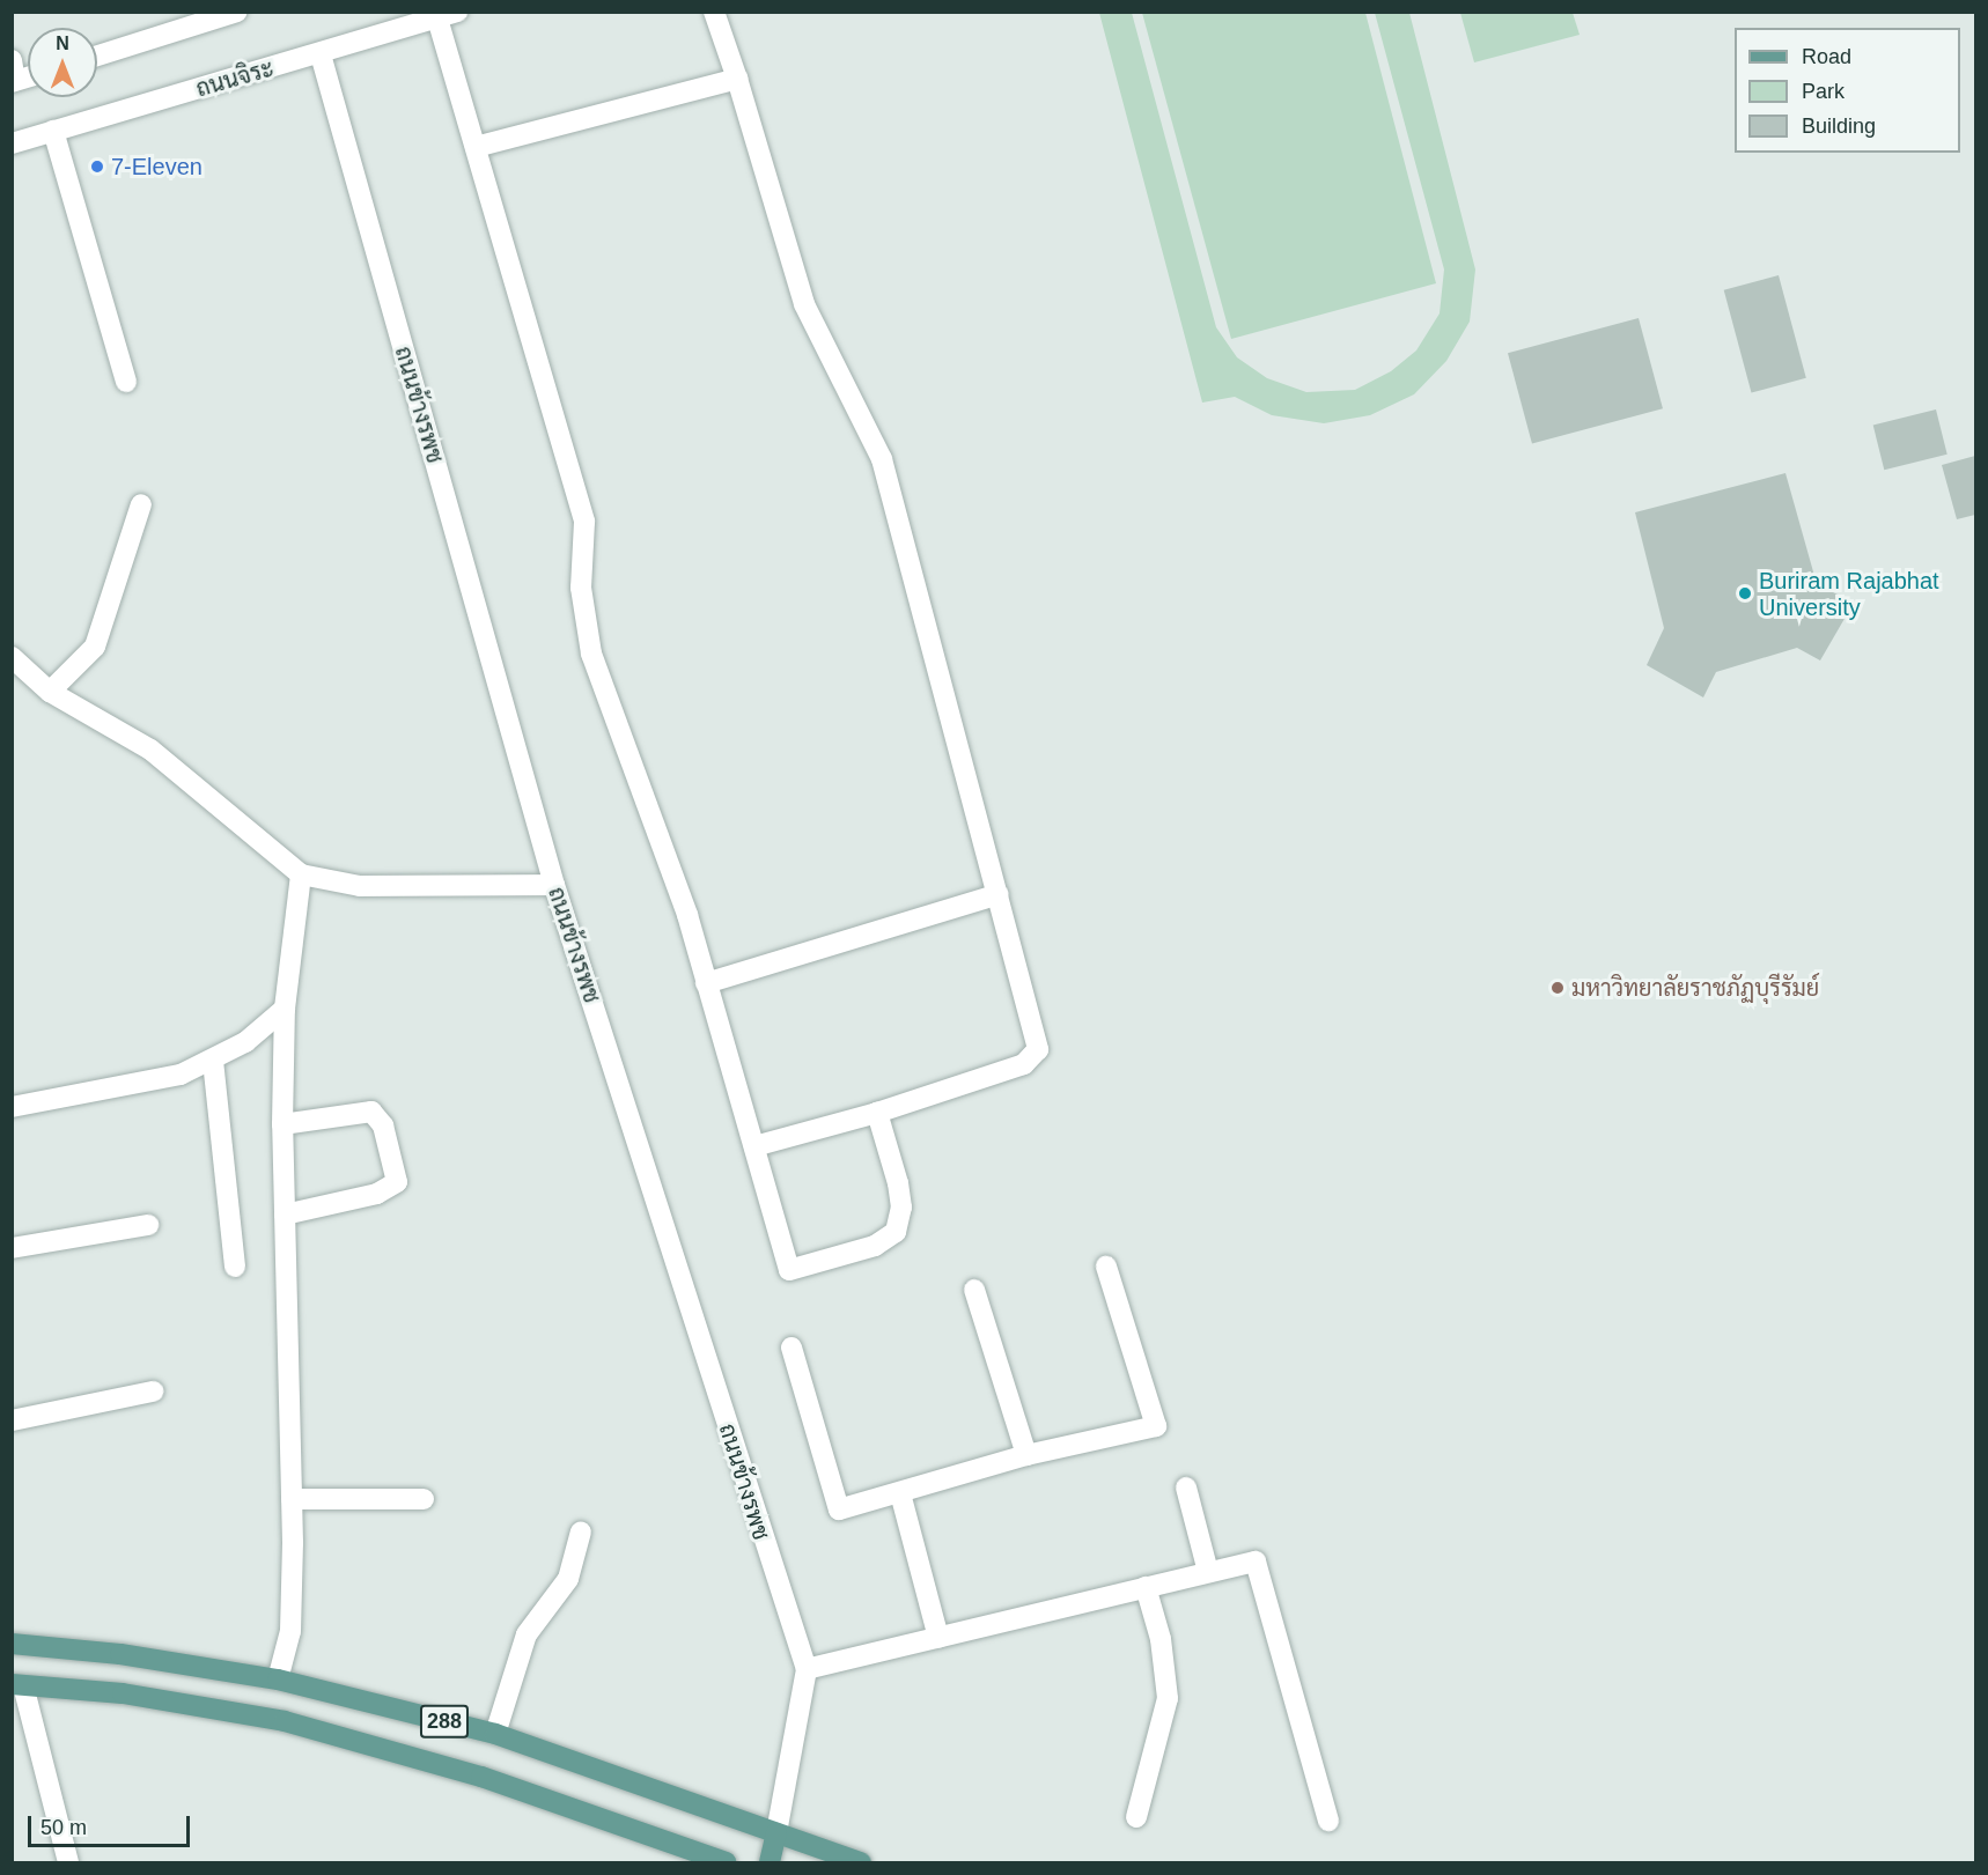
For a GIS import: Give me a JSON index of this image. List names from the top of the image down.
{
  "streets": {
    "main road": ["288"],
    "street": ["ถนนจิระ", "ถนนข้างรพช"]
  },
  "crossings": [
    ["ถนนจิระ", "ถนนข้างรพช"],
    ["ถนนข้างรพช", "288"]
  ],
  "places": ["7-Eleven", "Buriram Rajabhat University", "มหาวิทยาลัยราชภัฏบุรีรัมย์"],
  "legend": ["Road", "Park", "Building"],
  "scale_bar": "50 m",
  "north": "top"
}
